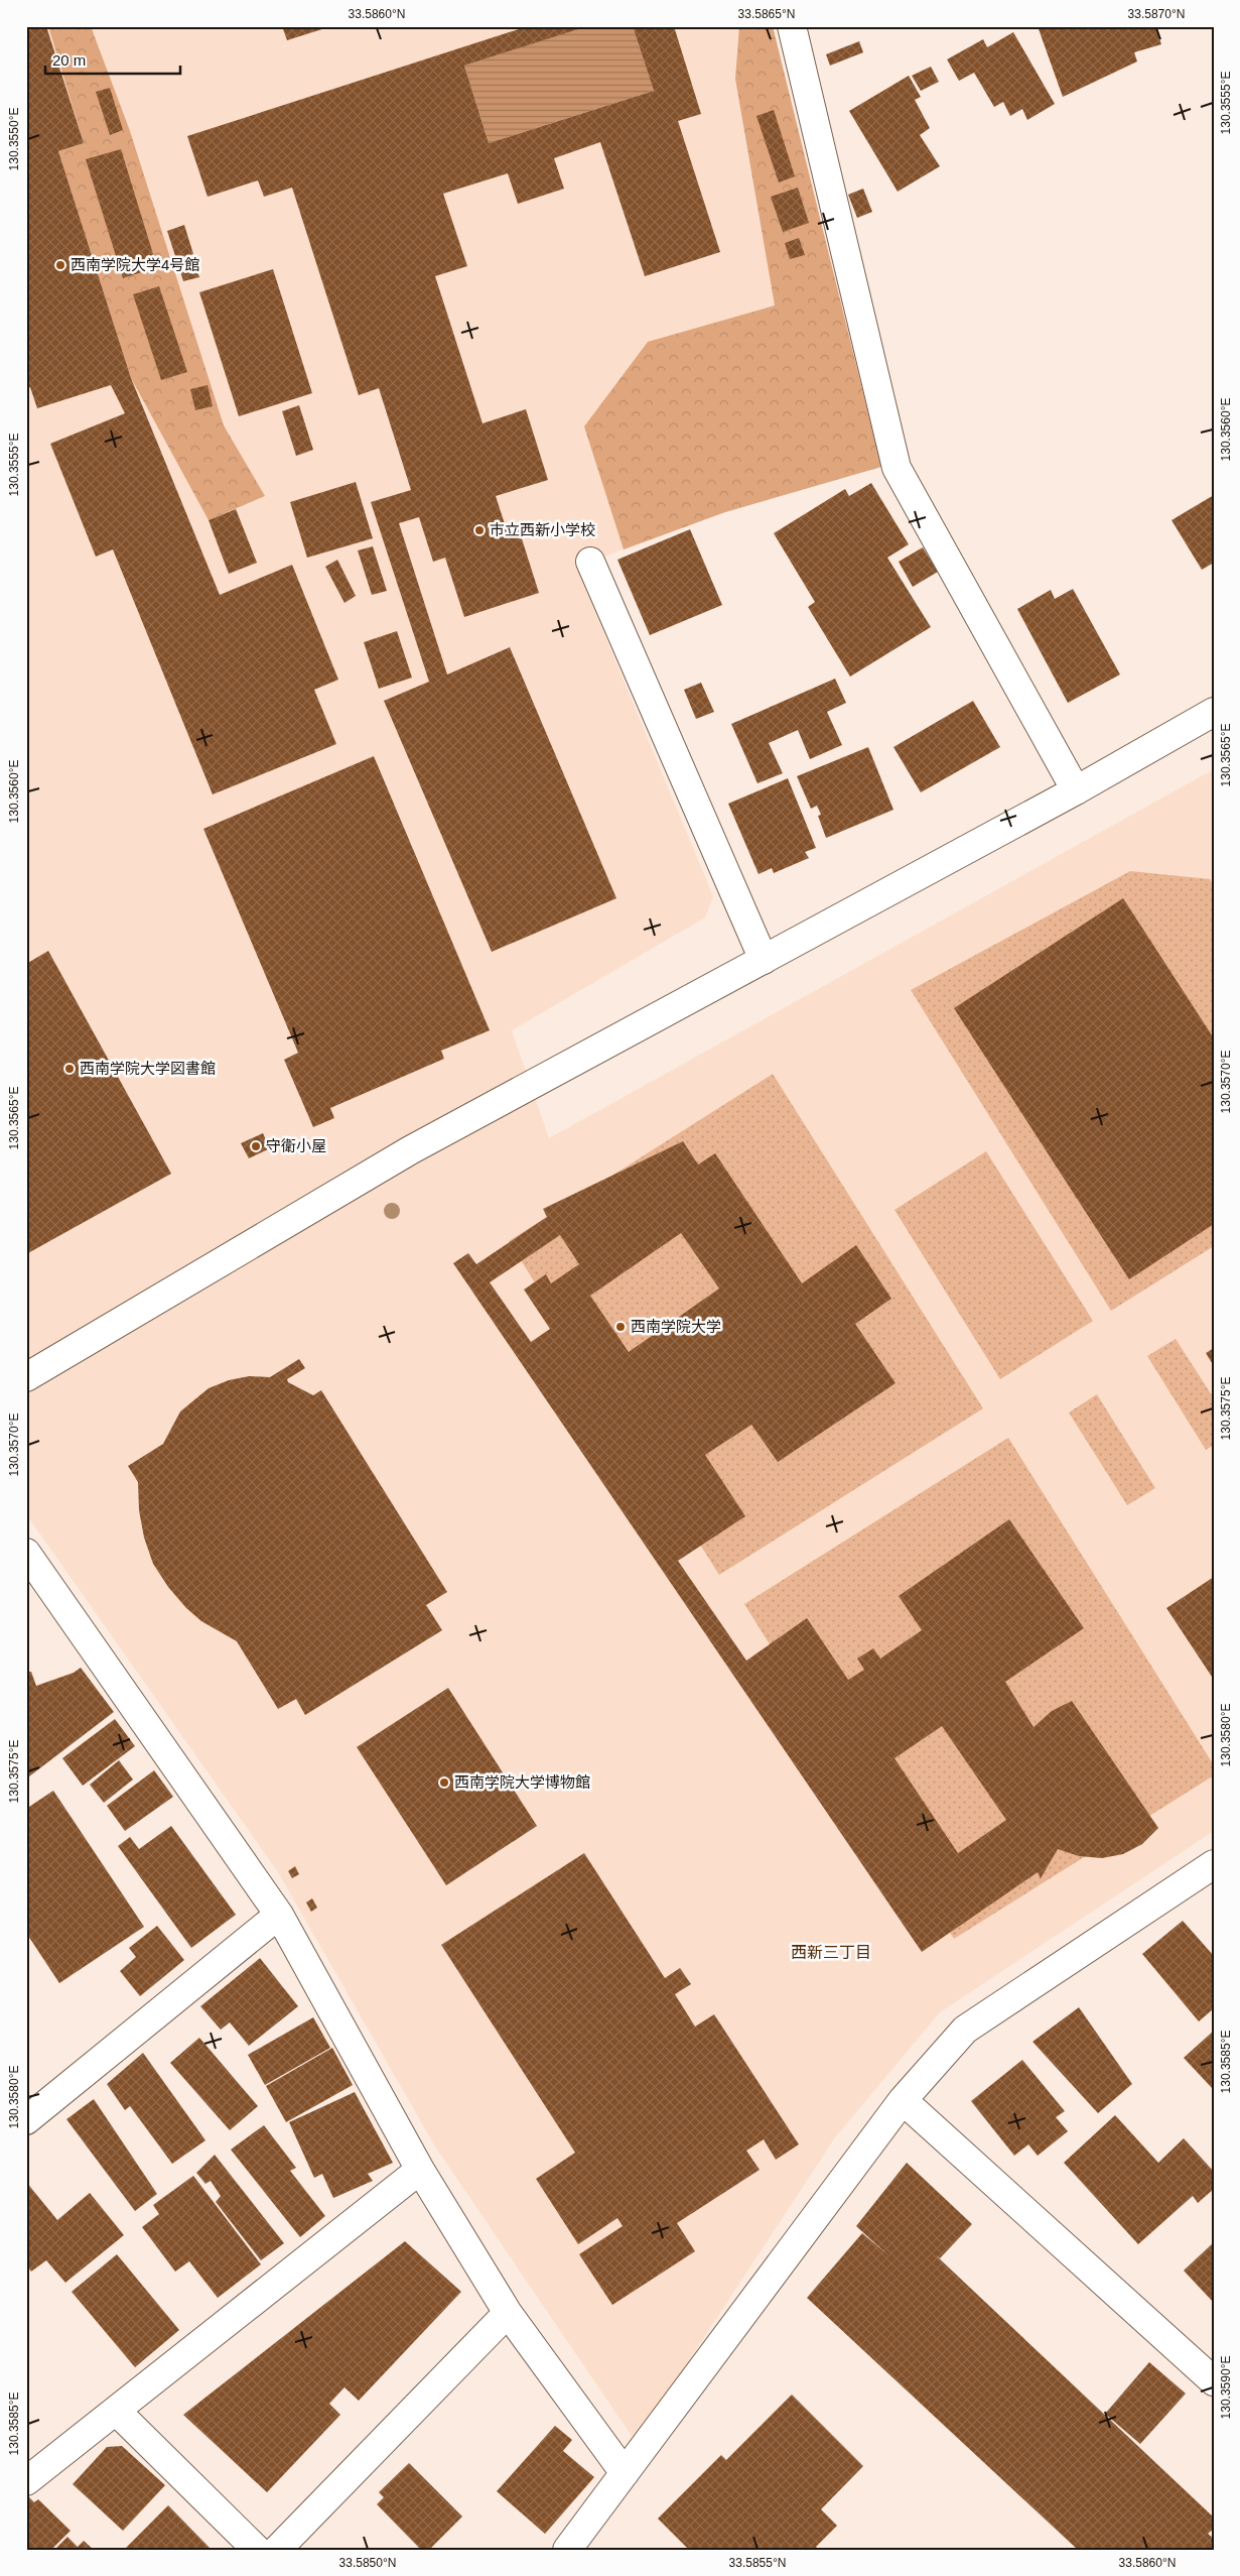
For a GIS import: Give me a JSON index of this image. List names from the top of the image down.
{
  "districts": ["西新三丁目"],
  "places": [
    "西南学院大学4号館",
    "市立西新小学校",
    "西南学院大学図書館",
    "守衛小屋",
    "西南学院大学",
    "西南学院大学博物館"
  ],
  "scale_bar": "20 m",
  "coordinates": [
    "33.5860°N",
    "33.5865°N",
    "33.5870°N",
    "130.3555°E",
    "130.3550°E",
    "130.3560°E",
    "130.3565°E",
    "130.3570°E",
    "130.3575°E",
    "130.3580°E",
    "130.3585°E",
    "130.3590°E",
    "33.5850°N",
    "33.5855°N"
  ]
}
